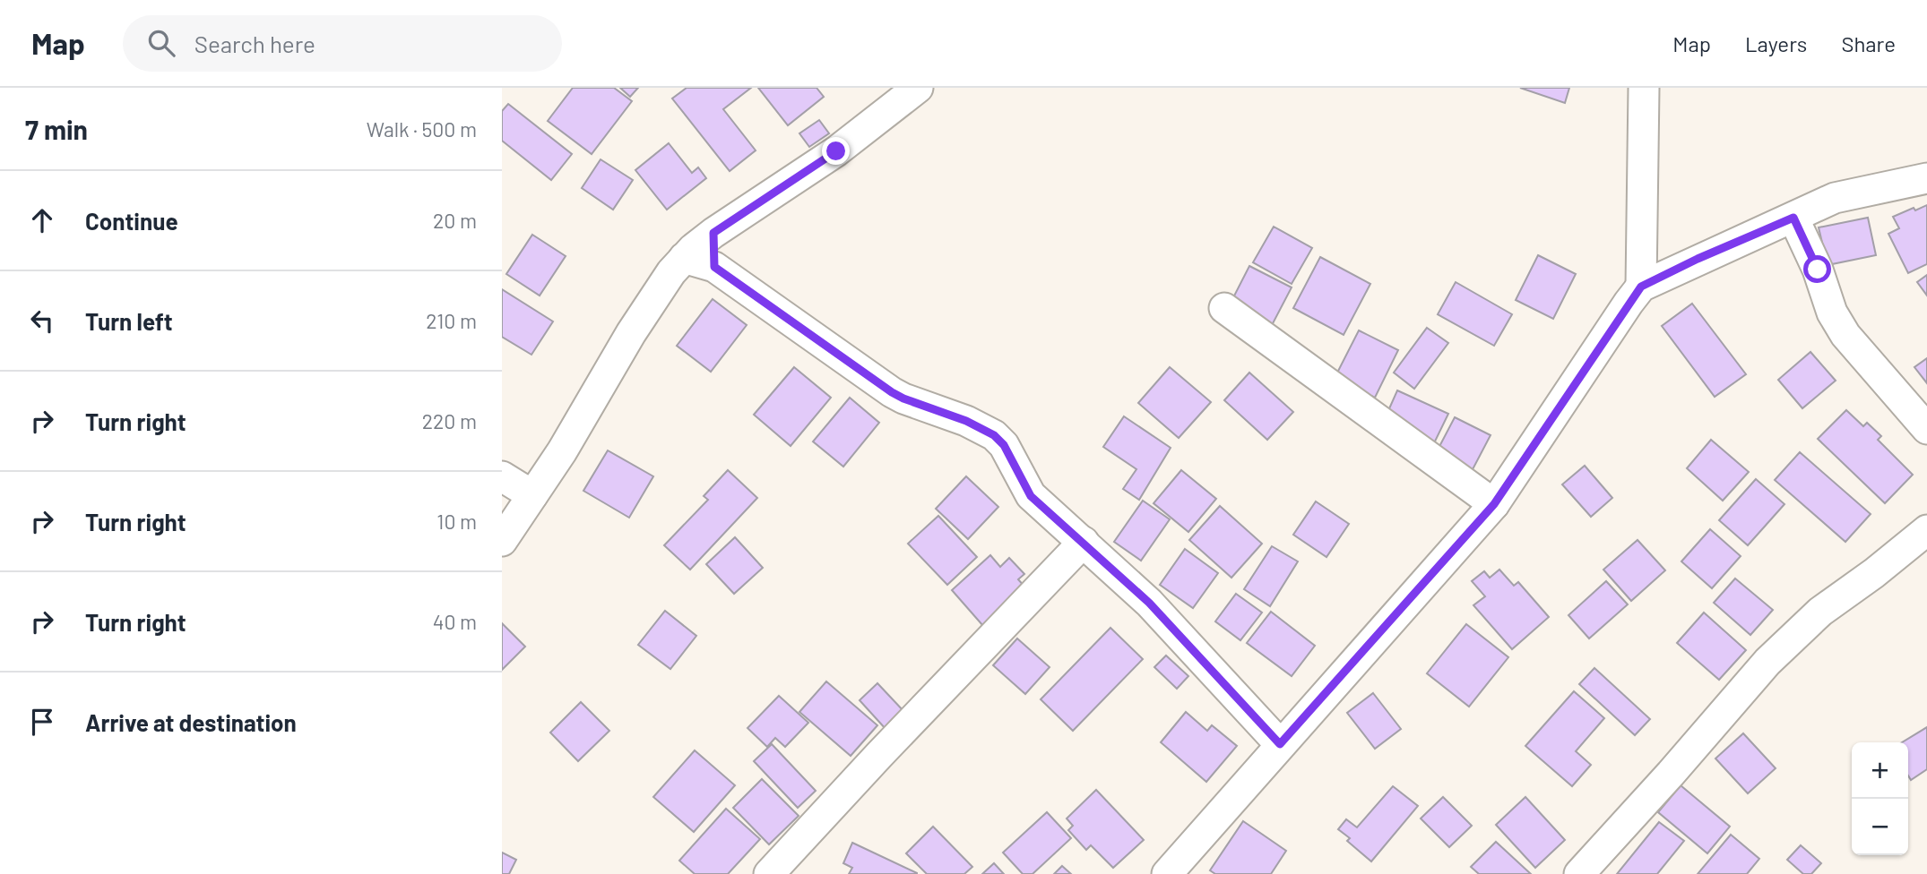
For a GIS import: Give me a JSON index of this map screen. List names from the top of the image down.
{
  "page": {
    "header": "Map",
    "search": "Search here",
    "nav": ["Map", "Layers", "Share"],
    "heading": ["7 min", "Walk · 500 m"],
    "list": [
      ["Continue", "20 m"],
      ["Turn left", "210 m"],
      ["Turn right", "220 m"],
      ["Turn right", "10 m"],
      ["Turn right", "40 m"],
      "Arrive at destination"
    ],
    "map_buttons": ["+", "−"]
  }
}
